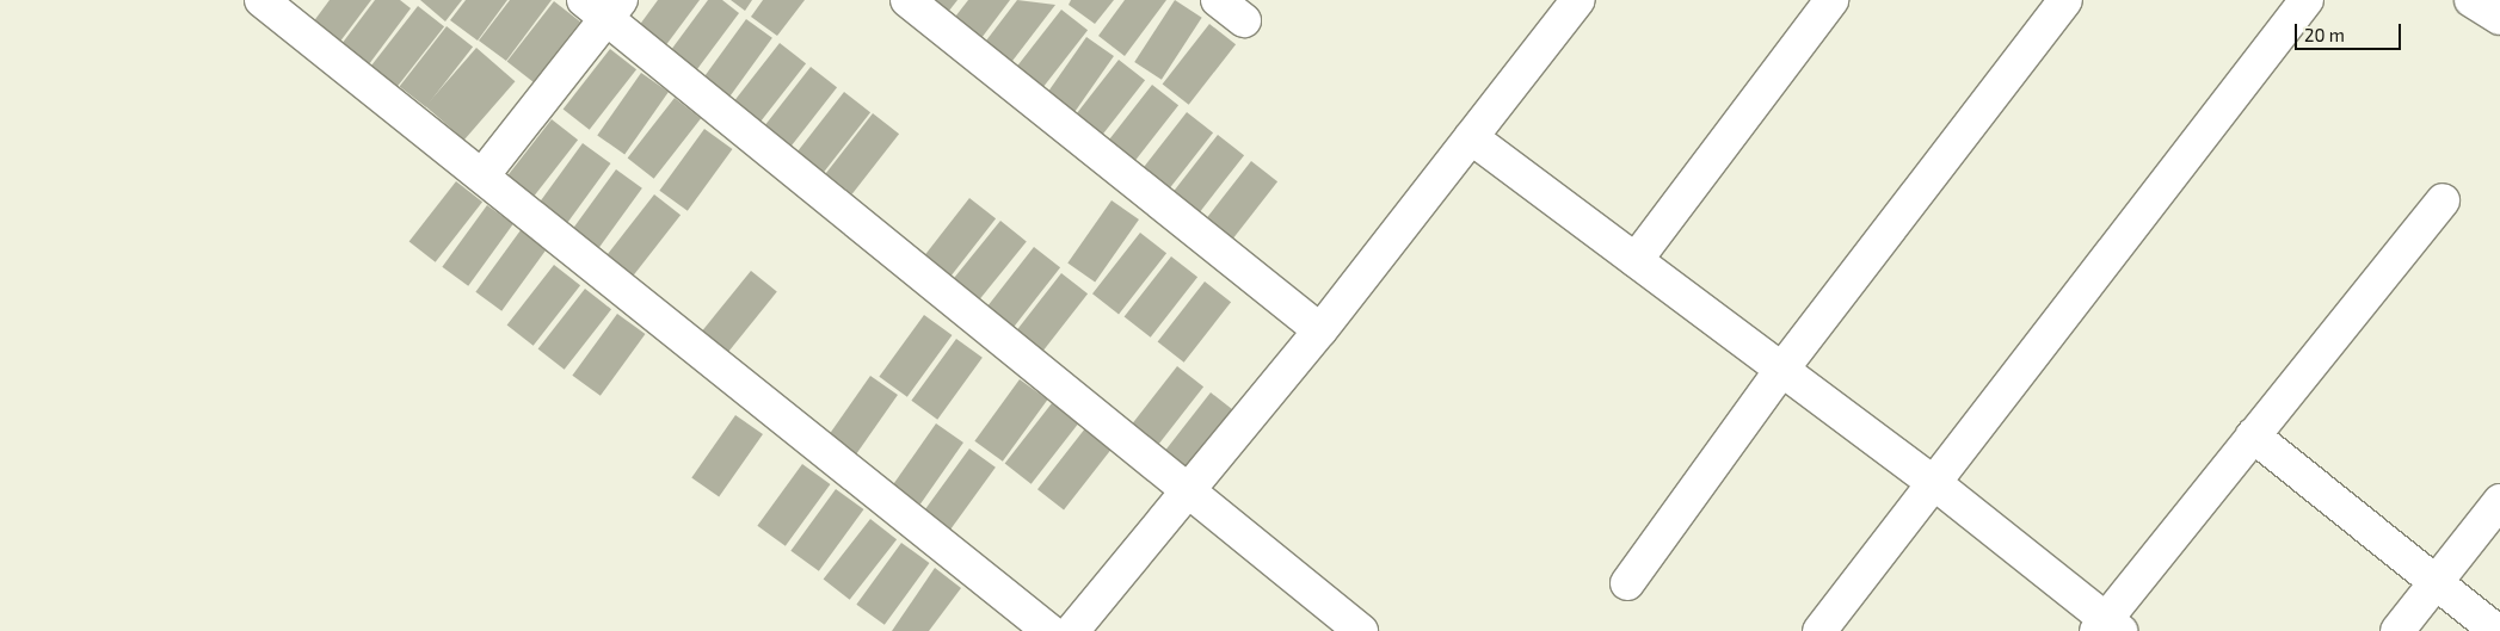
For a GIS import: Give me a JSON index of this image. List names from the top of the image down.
{
  "scale_bar": "20 m"
}
